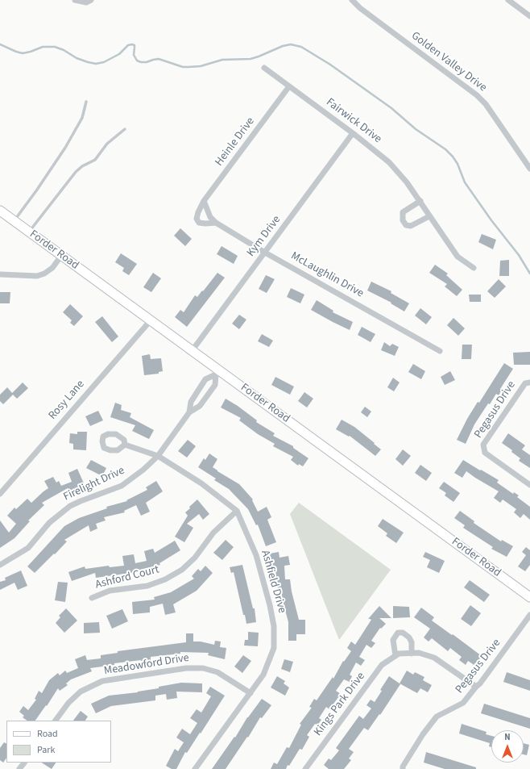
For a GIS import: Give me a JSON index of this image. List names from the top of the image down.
{
  "streets": {
    "main road": ["Forder Road"],
    "street": [
      "Golden Valley Drive",
      "Fairwick Drive",
      "Heinle Drive",
      "Kym Drive",
      "McLaughlin Drive",
      "Rosy Lane",
      "Pegasus Drive",
      "Firelight Drive",
      "Ashford Court",
      "Ashfield Drive",
      "Meadowford Drive",
      "Kings Park Drive"
    ]
  },
  "crossings": [
    ["Fairwick Drive", "Heinle Drive"],
    ["Fairwick Drive", "Kym Drive"],
    ["Heinle Drive", "McLaughlin Drive"],
    ["Kym Drive", "Forder Road"],
    ["Kym Drive", "McLaughlin Drive"],
    ["Forder Road", "Rosy Lane"],
    ["Forder Road", "Firelight Drive"],
    ["Pegasus Drive", "Kings Park Drive"],
    ["Firelight Drive", "Ashfield Drive"],
    ["Ashford Court", "Ashfield Drive"],
    ["Ashfield Drive", "Meadowford Drive"]
  ],
  "legend": ["Road", "Park"],
  "north": "top"
}
